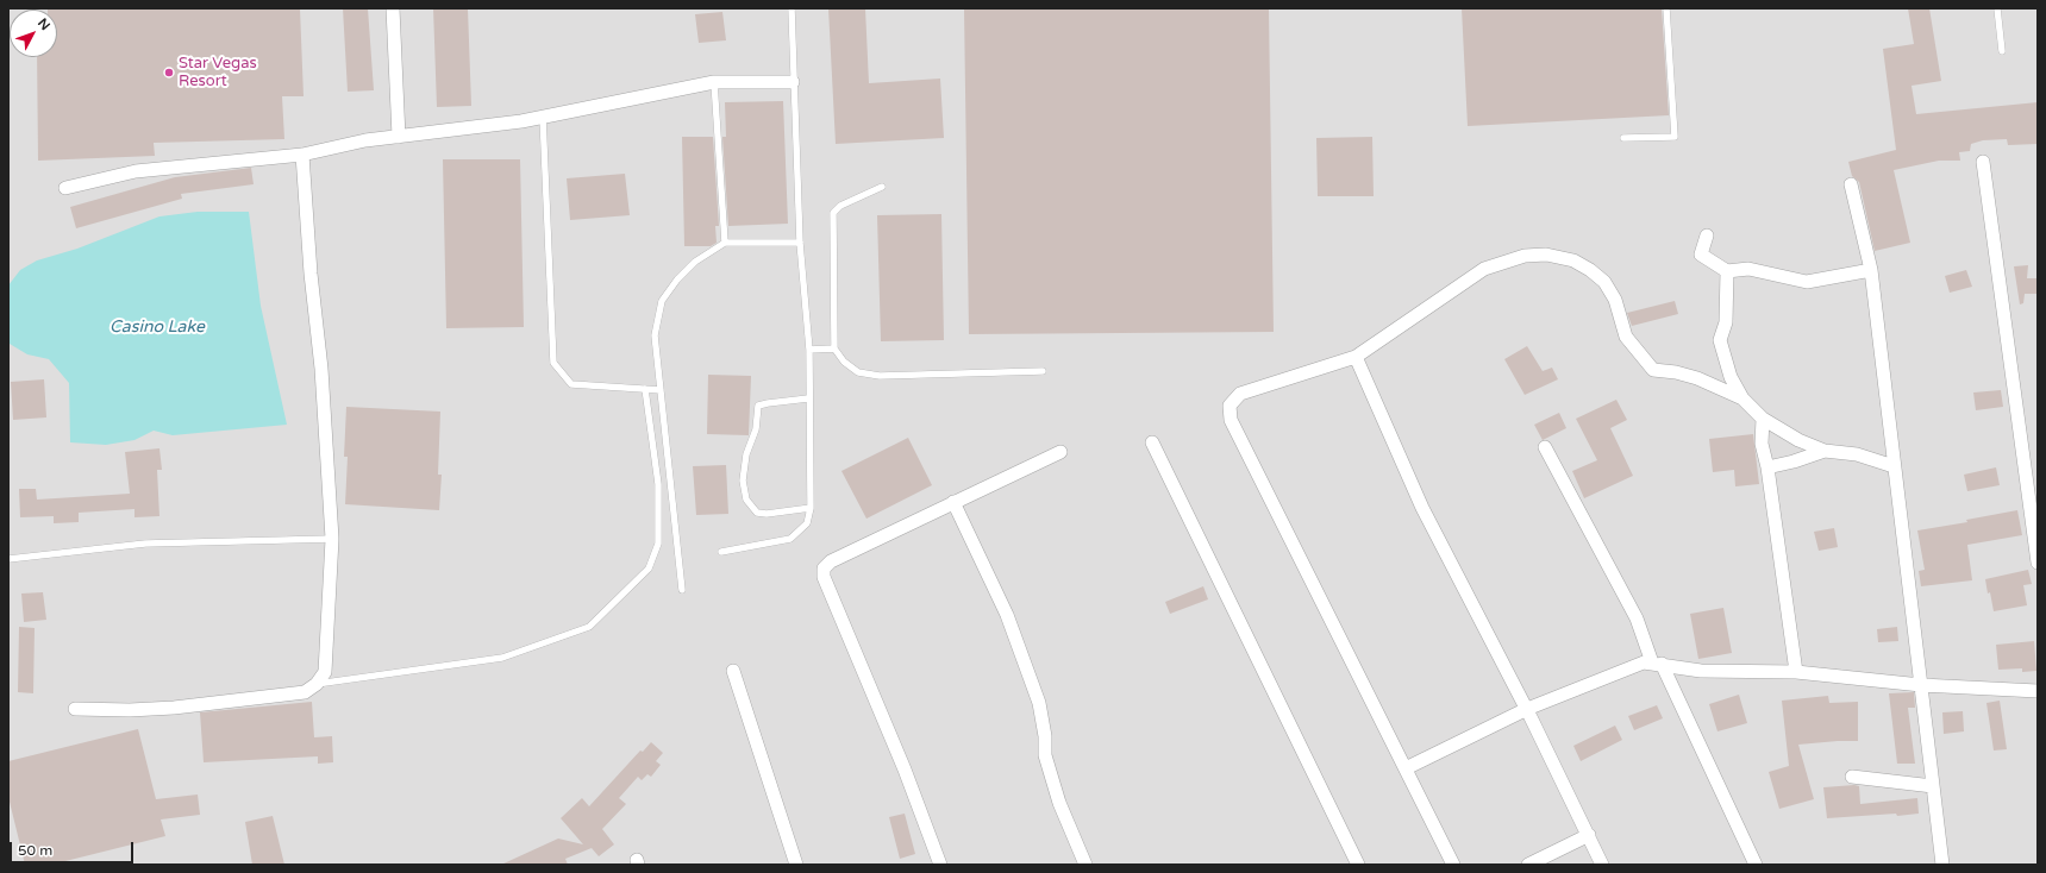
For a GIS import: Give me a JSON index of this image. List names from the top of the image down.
{
  "water": ["Casino Lake"],
  "places": ["Star Vegas Resort"],
  "scale_bar": "50 m",
  "north": "top right"
}
